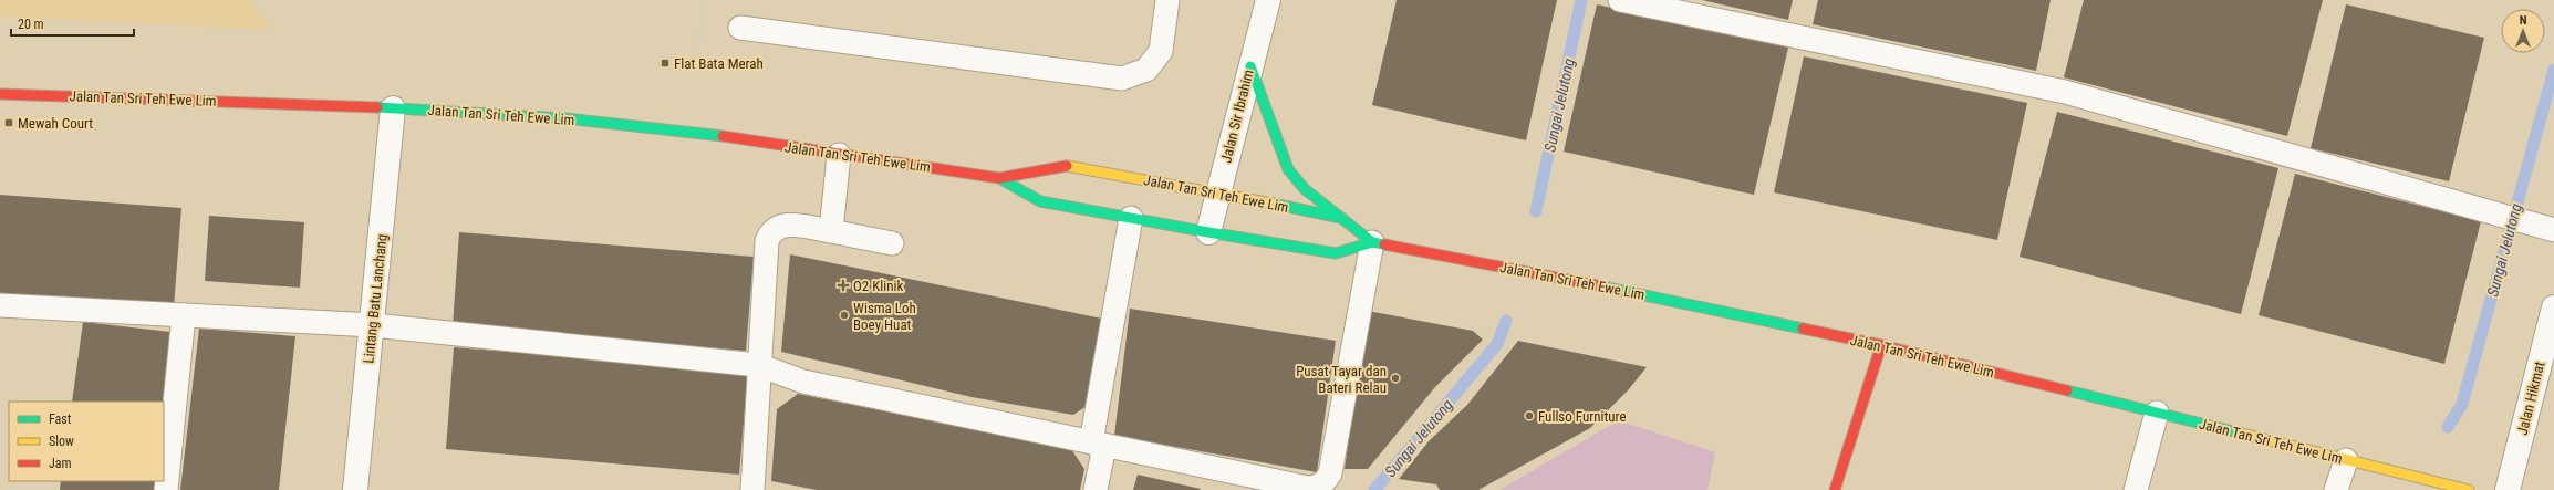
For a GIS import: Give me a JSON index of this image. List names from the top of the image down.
{
  "streets": {
    "main road": ["Jalan Tan Sri Teh Ewe Lim"],
    "street": ["Jalan Sir Ibrahim", "Lintang Batu Lanchang", "Jalan Hikmat"]
  },
  "crossings": [
    ["Jalan Tan Sri Teh Ewe Lim", "Jalan Sir Ibrahim"],
    ["Jalan Tan Sri Teh Ewe Lim", "Lintang Batu Lanchang"]
  ],
  "water": ["Sungai Jelutong"],
  "places": {
    "transit": ["Flat Bata Merah", "Mewah Court"],
    "health": ["O2 Klinik"],
    "other": ["Wisma Loh Boey Huat", "Pusat Tayar dan Bateri Relau", "Fullso Furniture"]
  },
  "legend": ["Fast", "Slow", "Jam"],
  "scale_bar": "20 m",
  "north": "top"
}
